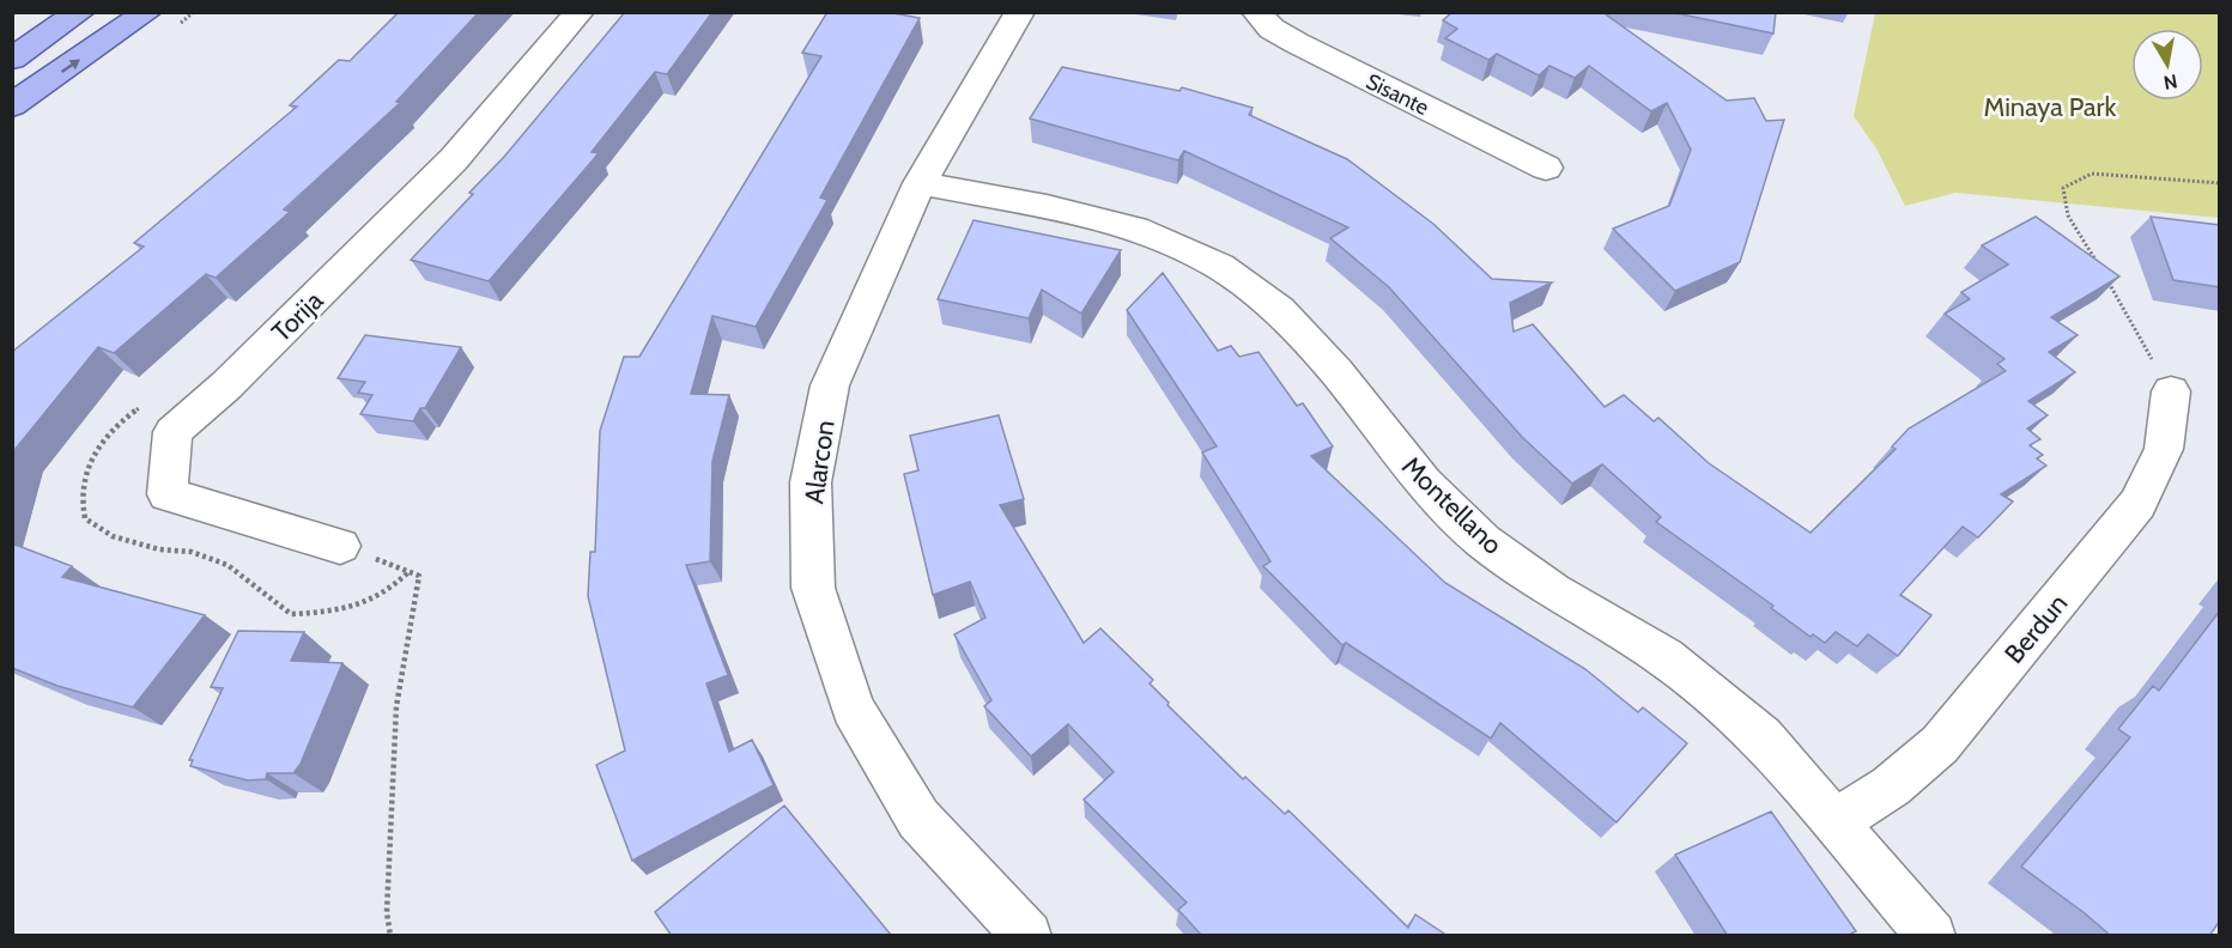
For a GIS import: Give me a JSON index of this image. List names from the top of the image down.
{
  "streets": {
    "street": [
      "Sisante",
      "Torija",
      "Alarcon",
      "Montellano",
      "Berdun"
    ]
  },
  "crossings": [
    ["Alarcon", "Montellano"],
    ["Montellano", "Berdun"]
  ],
  "parks": ["Minaya Park"],
  "north": "bottom"
}
